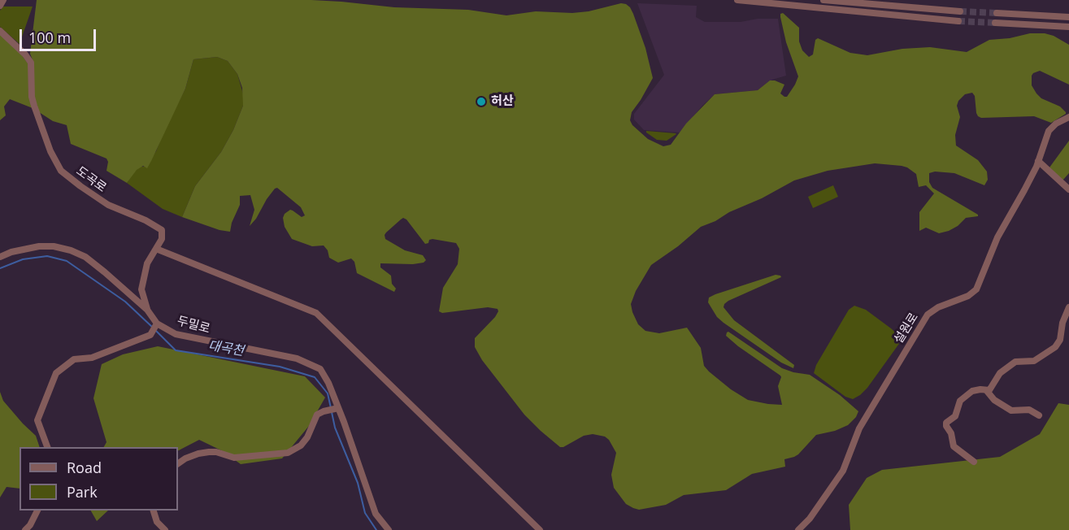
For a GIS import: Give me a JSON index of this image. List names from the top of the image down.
{
  "streets": {
    "street": ["도곡로", "두밀로", "설원로"]
  },
  "water": ["대곡천"],
  "places": ["허산"],
  "legend": ["Road", "Park"],
  "scale_bar": "100 m"
}
